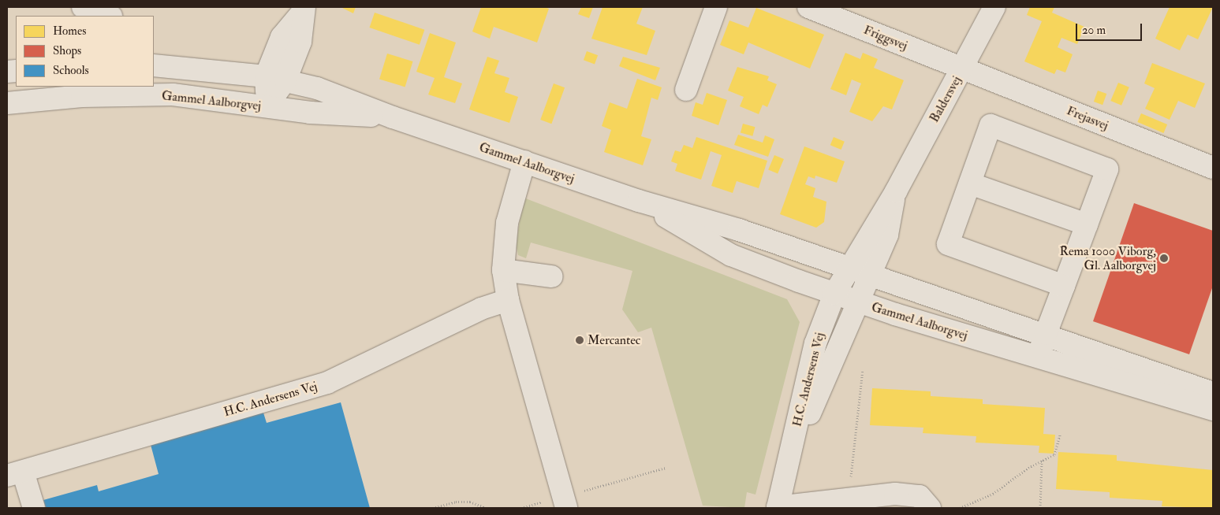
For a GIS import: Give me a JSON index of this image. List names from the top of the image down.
{
  "streets": {
    "street": [
      "Friggsvej",
      "Baldersvej",
      "Gammel Aalborgvej",
      "Frejasvej",
      "H.C. Andersens Vej"
    ]
  },
  "crossings": [
    ["Friggsvej", "Baldersvej"],
    ["Friggsvej", "Frejasvej"],
    ["Baldersvej", "Gammel Aalborgvej"],
    ["Baldersvej", "Frejasvej"],
    ["Baldersvej", "H.C. Andersens Vej"],
    ["Gammel Aalborgvej", "H.C. Andersens Vej"]
  ],
  "places": ["Rema 1000 Viborg, Gl. Aalborgvej", "Mercantec"],
  "legend": ["Homes", "Shops", "Schools"],
  "scale_bar": "20 m"
}
